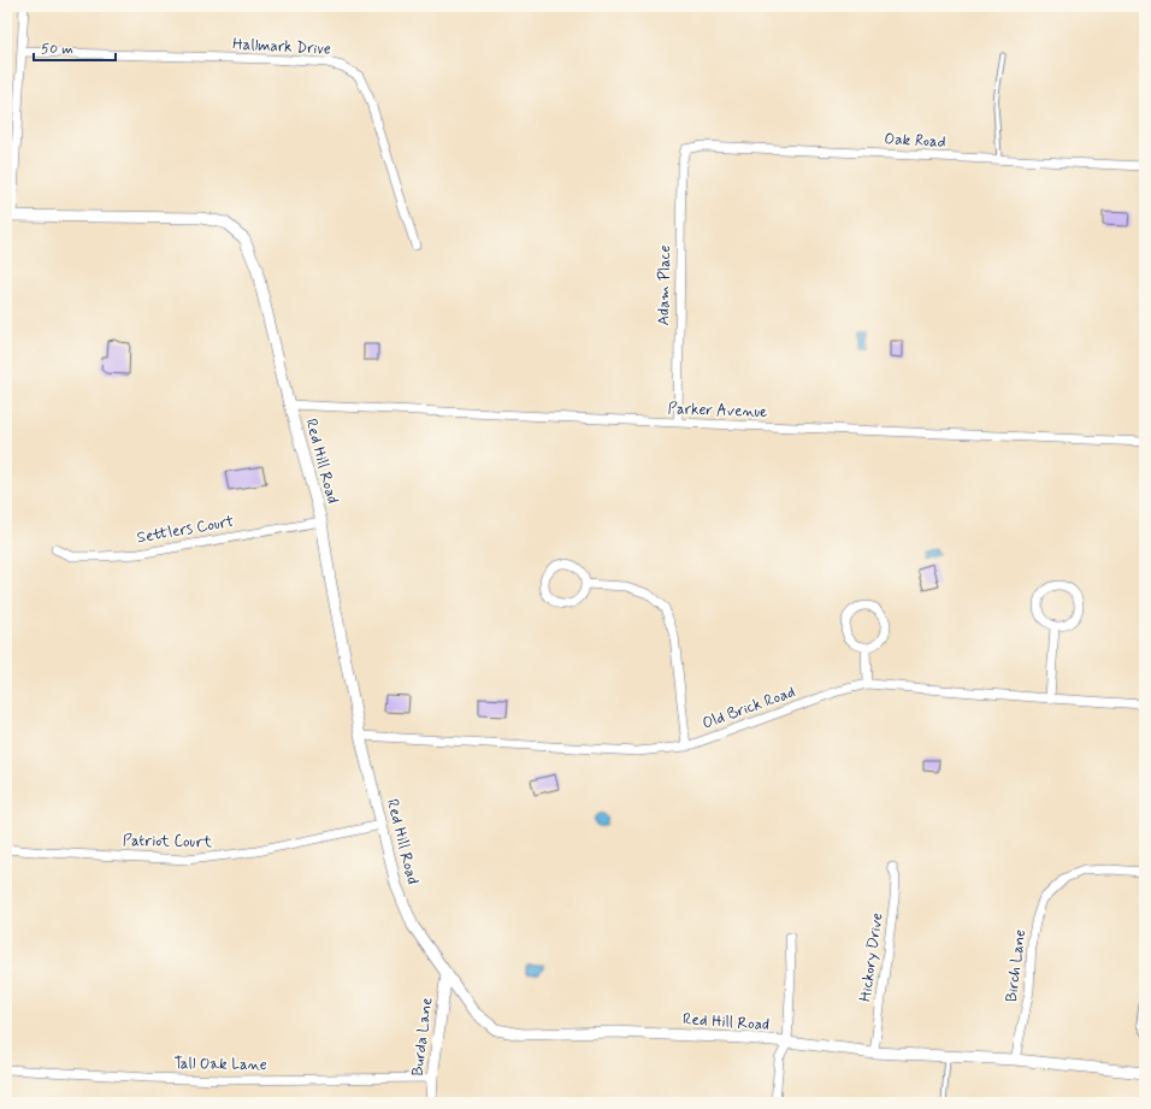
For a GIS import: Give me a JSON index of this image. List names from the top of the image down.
{
  "streets": {
    "street": [
      "Hallmark Drive",
      "Oak Road",
      "Adam Place",
      "Parker Avenue",
      "Red Hill Road",
      "Settlers Court",
      "Old Brick Road",
      "Patriot Court",
      "Hickory Drive",
      "Birch Lane",
      "Burda Lane",
      "Tall Oak Lane"
    ]
  },
  "crossings": [
    ["Oak Road", "Adam Place"],
    ["Adam Place", "Parker Avenue"],
    ["Parker Avenue", "Red Hill Road"],
    ["Red Hill Road", "Settlers Court"],
    ["Red Hill Road", "Old Brick Road"],
    ["Red Hill Road", "Patriot Court"],
    ["Red Hill Road", "Hickory Drive"],
    ["Red Hill Road", "Birch Lane"],
    ["Red Hill Road", "Burda Lane"],
    ["Burda Lane", "Tall Oak Lane"]
  ],
  "scale_bar": "50 m"
}
